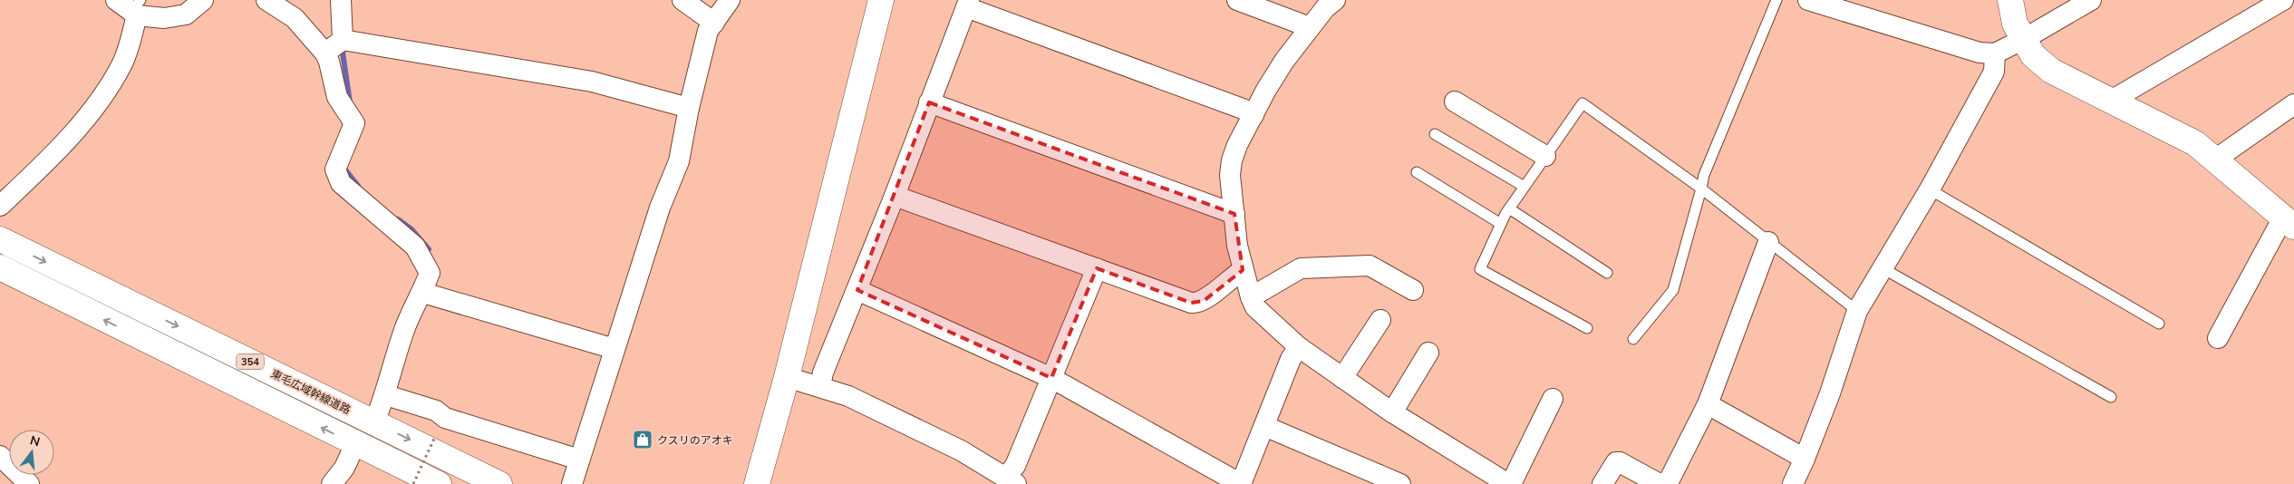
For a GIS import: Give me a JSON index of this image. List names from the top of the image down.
{
  "streets": {
    "main road": ["354", "東毛広域幹線道路"]
  },
  "places": {
    "shop": ["クスリのアオキ"]
  },
  "north": "top"
}
